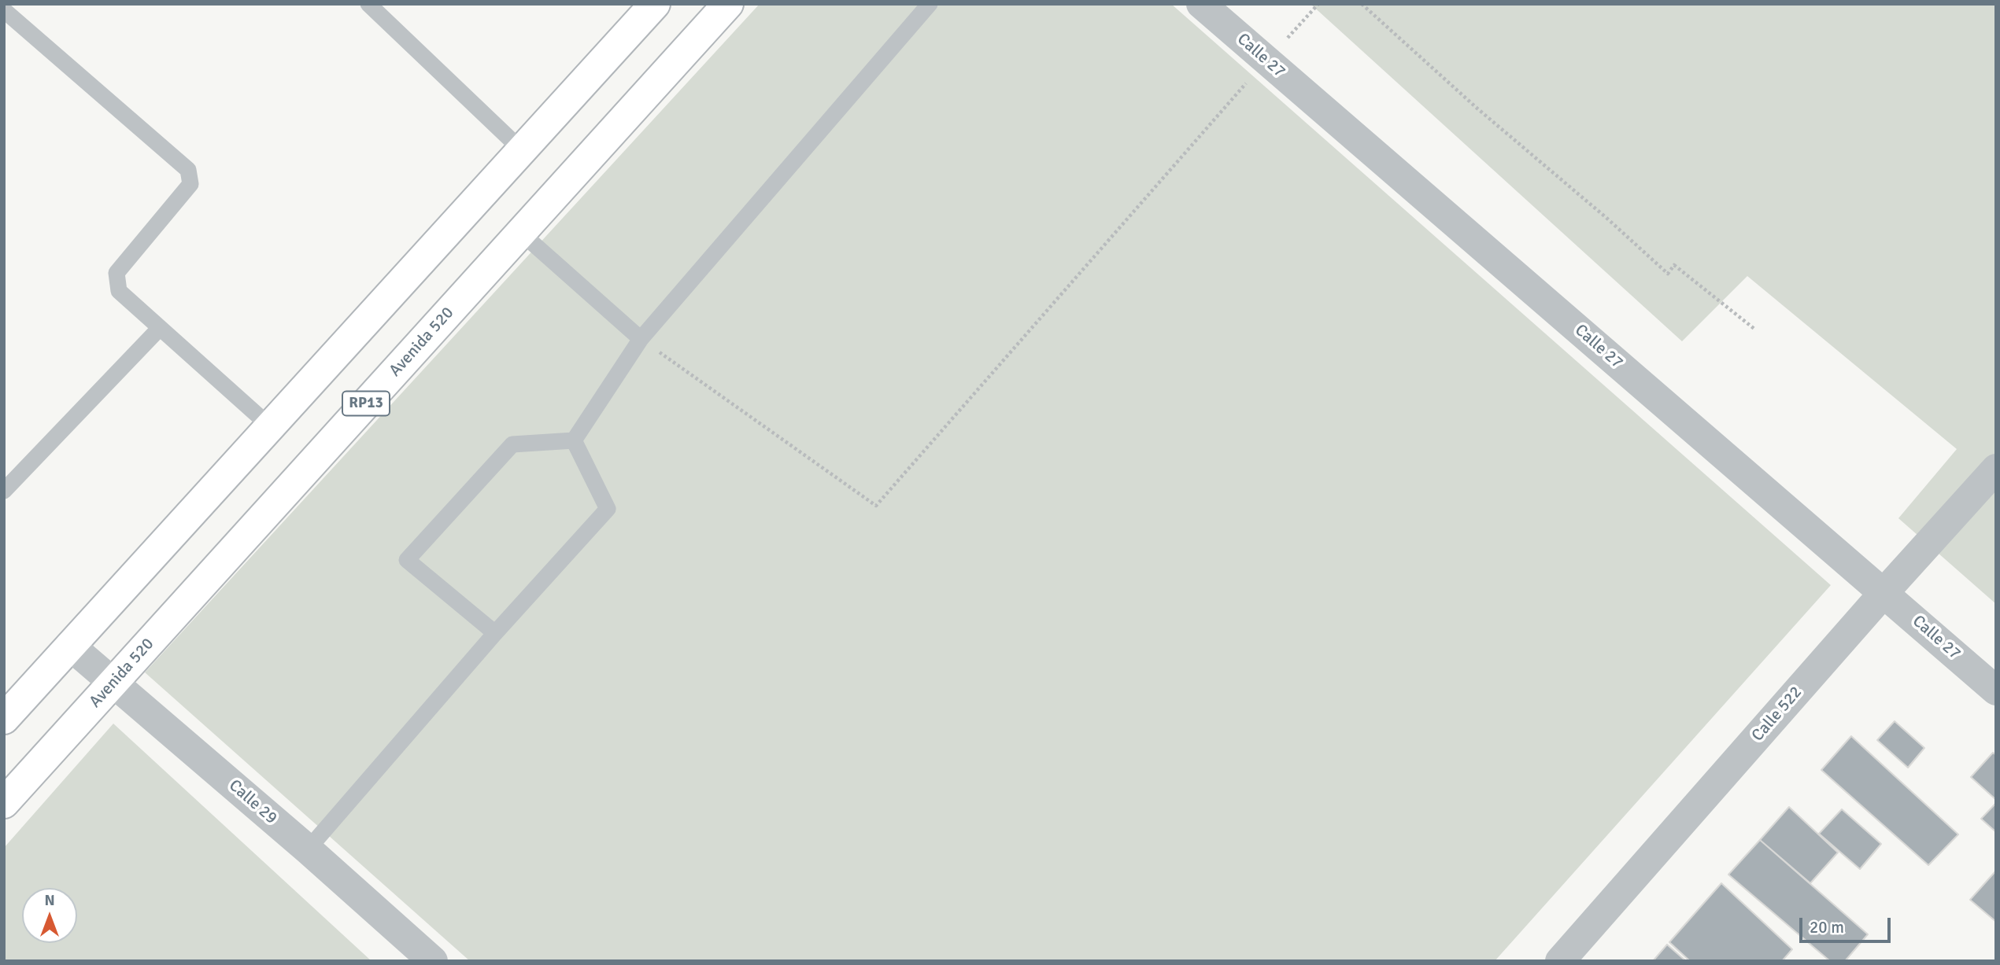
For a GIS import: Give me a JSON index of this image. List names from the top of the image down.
{
  "streets": {
    "main road": ["Avenida 520", "RP13"],
    "street": ["Calle 27", "Calle 522", "Calle 29"]
  },
  "crossings": [
    ["Calle 27", "Calle 522"],
    ["Avenida 520", "Calle 29"]
  ],
  "scale_bar": "20 m",
  "north": "top"
}
